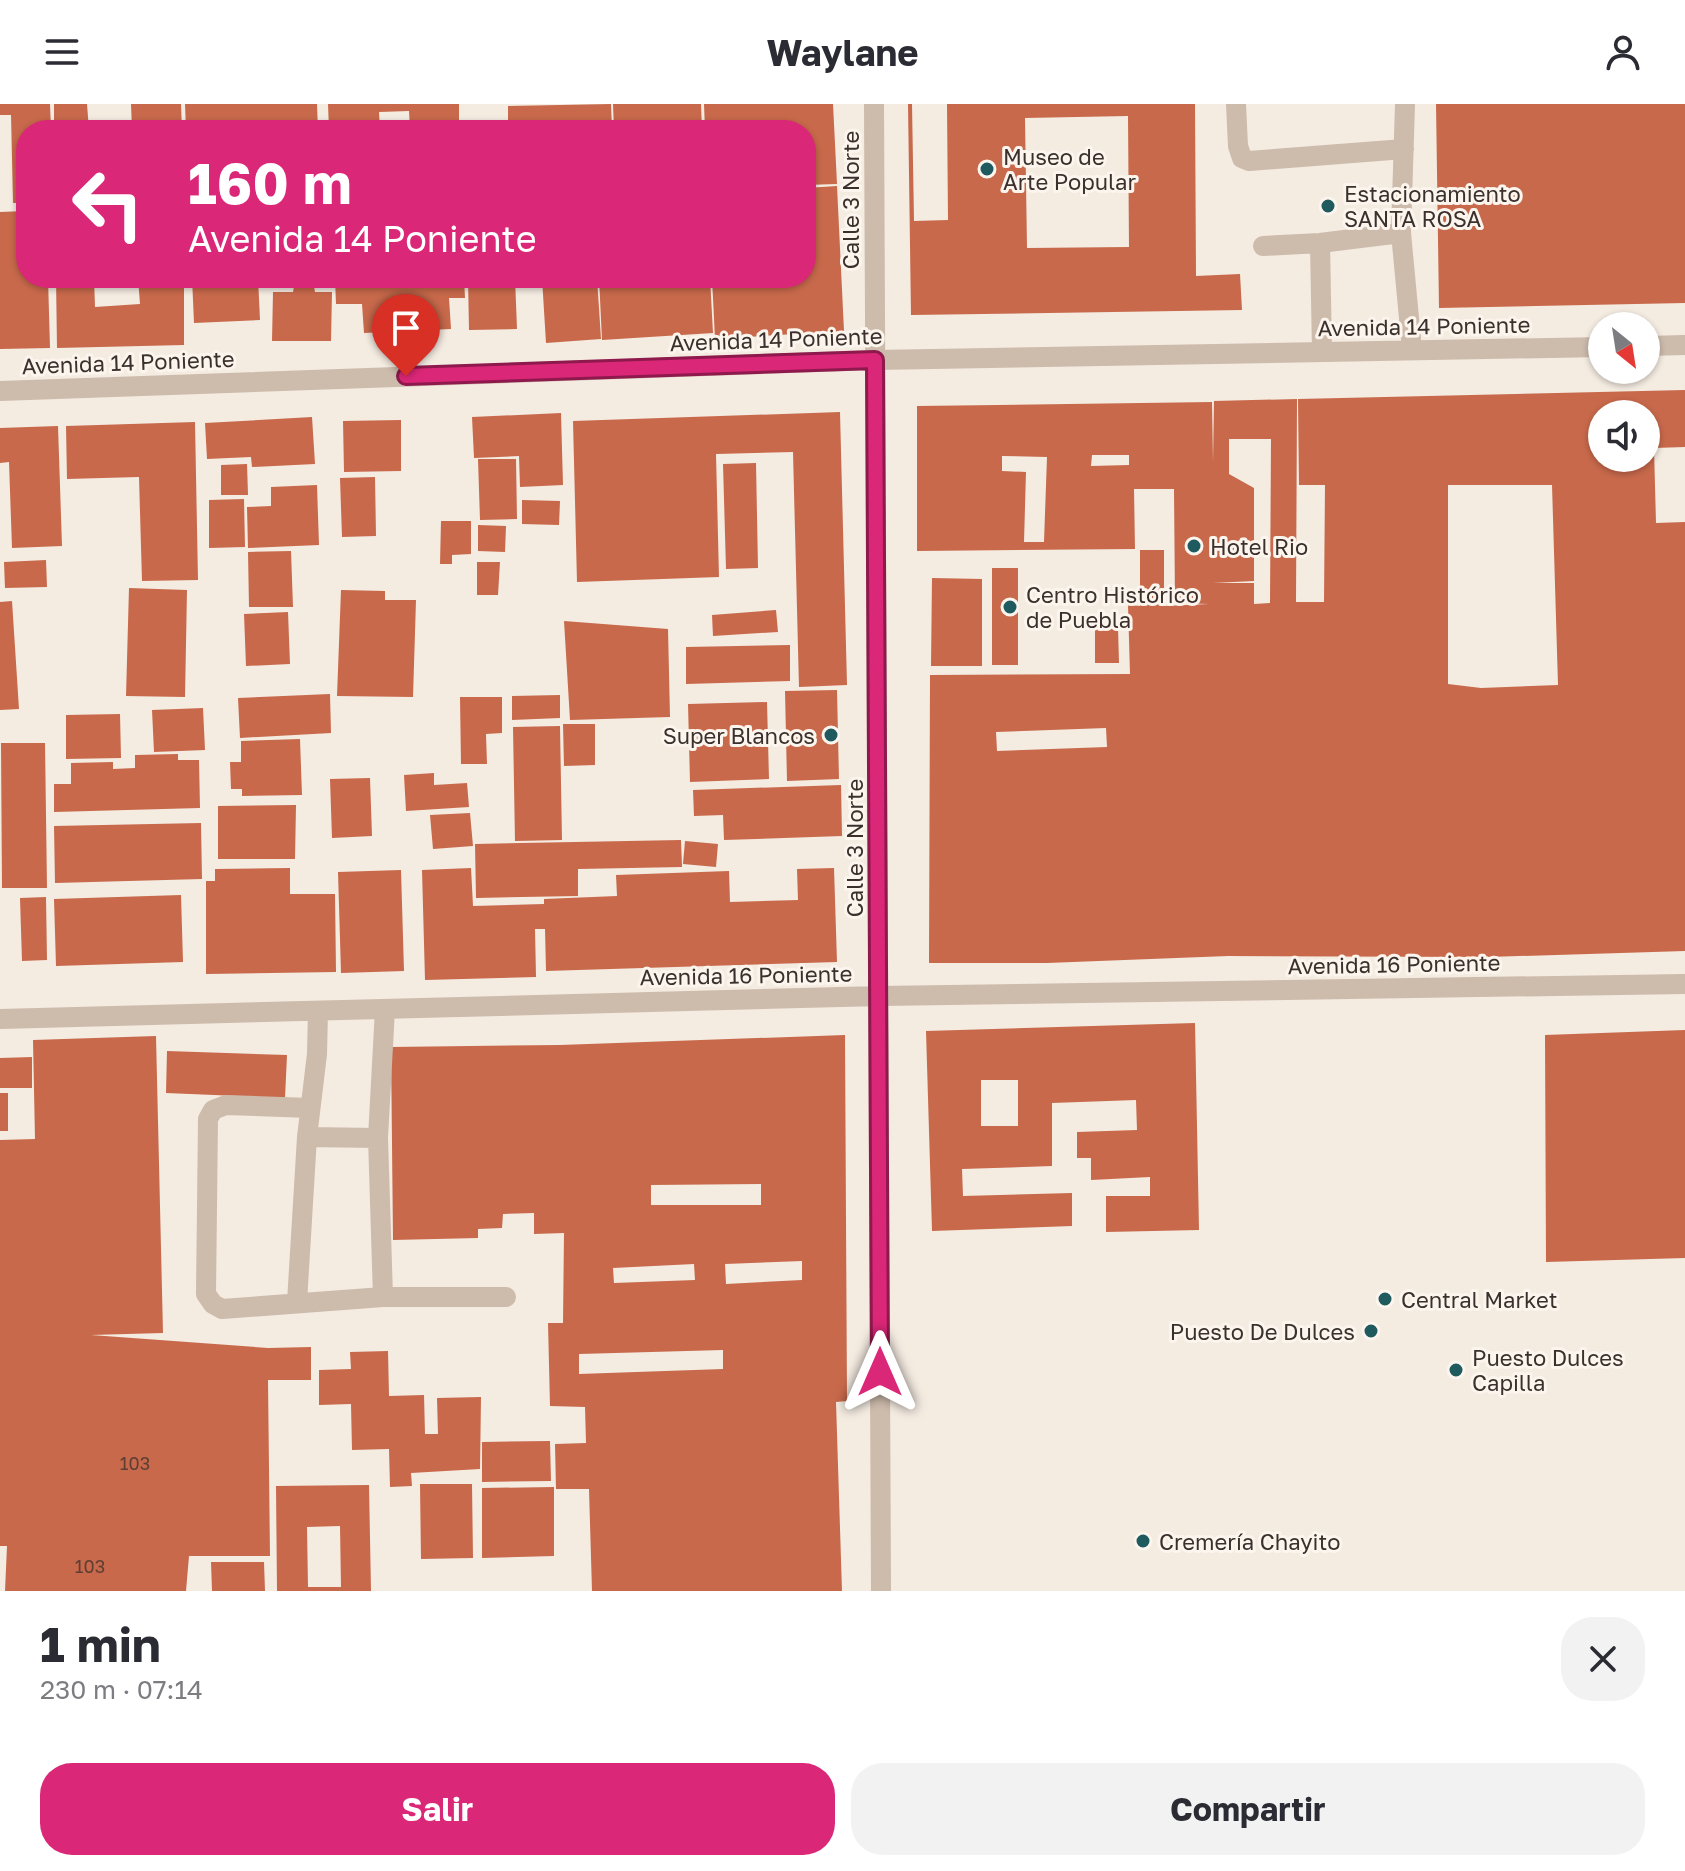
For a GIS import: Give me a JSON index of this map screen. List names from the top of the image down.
{
  "streets": {
    "street": ["Calle 3 Norte", "Avenida 14 Poniente", "Avenida 16 Poniente"]
  },
  "crossings": [
    ["Calle 3 Norte", "Avenida 14 Poniente"],
    ["Calle 3 Norte", "Avenida 16 Poniente"]
  ],
  "places": [
    "Museo de Arte Popular",
    "Estacionamiento SANTA ROSA",
    "Hotel Rio",
    "Centro Histórico de Puebla",
    "Super Blancos",
    "Central Market",
    "Puesto De Dulces",
    "Puesto Dulces Capilla",
    "Cremería Chayito"
  ],
  "house_numbers": ["103", "103"],
  "north": "bottom right",
  "page": {
    "header": "Waylane",
    "turn": ["160 m", "Avenida 14 Poniente"],
    "heading": ["1 min", "230 m · 07:14"],
    "buttons": ["Salir", "Compartir"]
  }
}
